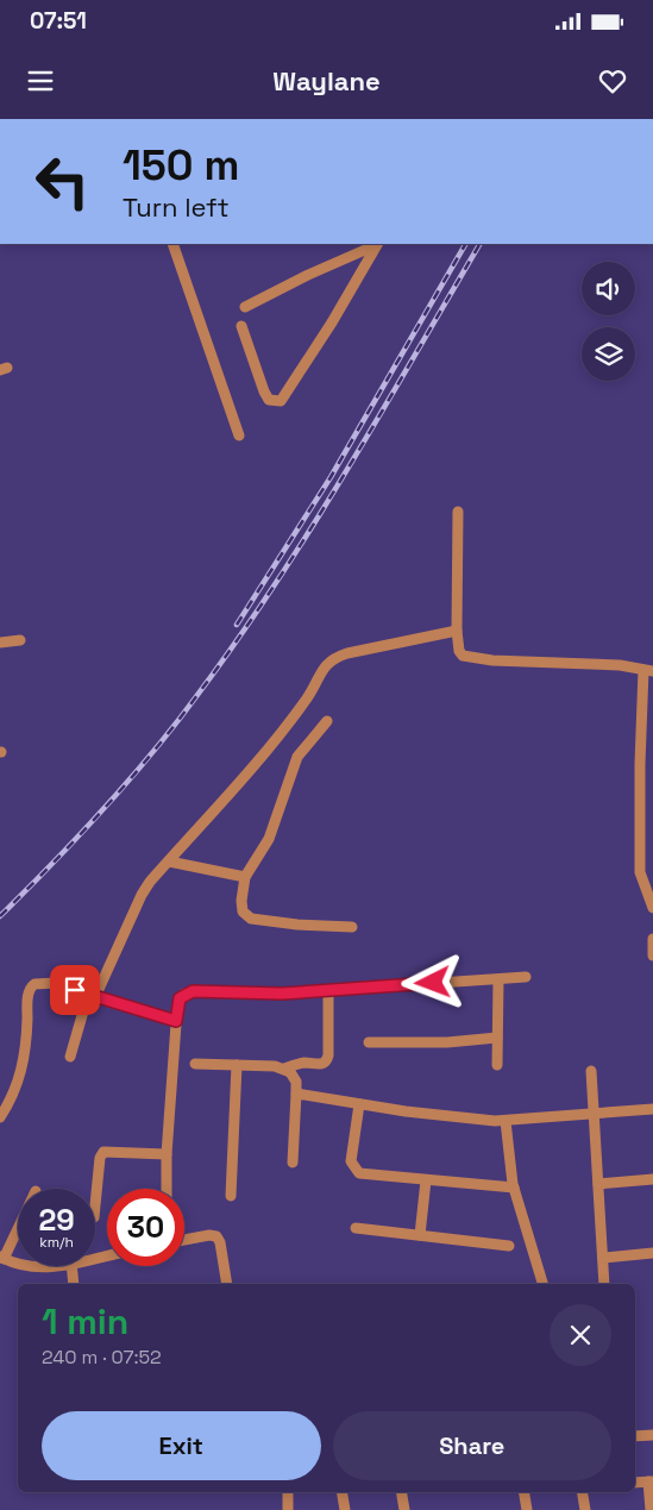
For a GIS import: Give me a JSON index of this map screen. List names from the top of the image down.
{
  "page": {
    "status": "07:51",
    "header": "Waylane",
    "turn": ["150 m", "Turn left"],
    "speed": "29 km/h",
    "limit": "30",
    "heading": ["1 min", "240 m · 07:52"],
    "buttons": ["Exit", "Share"]
  }
}
